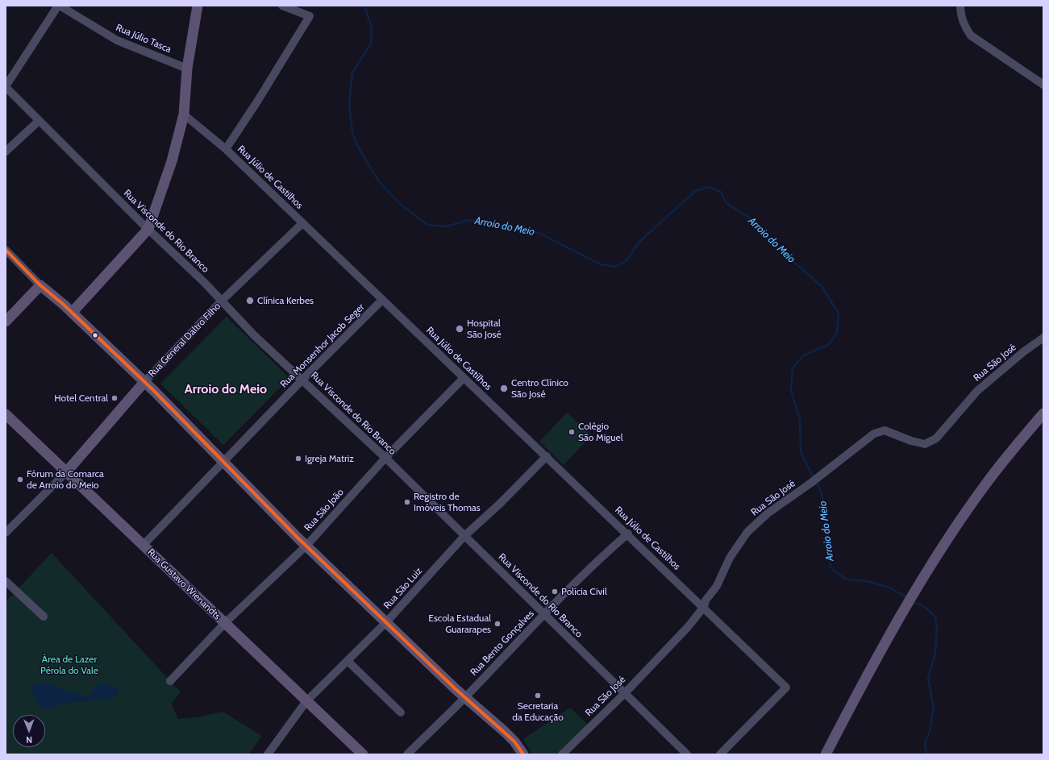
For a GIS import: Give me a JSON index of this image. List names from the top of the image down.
{
  "streets": {
    "main road": ["Rua General Daltro Filho", "Rua Gustavo Wienandts"],
    "street": [
      "Rua Júlio Tasca",
      "Rua Júlio de Castilhos",
      "Rua Visconde do Rio Branco",
      "Rua Monsenhor Jacob Seger",
      "Rua São José",
      "Rua São João",
      "Rua São Luiz",
      "Rua Bento Gonçalves"
    ]
  },
  "crossings": [
    ["Rua Júlio de Castilhos", "Rua General Daltro Filho"],
    ["Rua Júlio de Castilhos", "Rua Monsenhor Jacob Seger"],
    ["Rua Júlio de Castilhos", "Rua São José"],
    ["Rua Júlio de Castilhos", "Rua São João"],
    ["Rua Júlio de Castilhos", "Rua São Luiz"],
    ["Rua Júlio de Castilhos", "Rua Bento Gonçalves"],
    ["Rua Visconde do Rio Branco", "Rua General Daltro Filho"],
    ["Rua Visconde do Rio Branco", "Rua Monsenhor Jacob Seger"],
    ["Rua Visconde do Rio Branco", "Rua São José"],
    ["Rua Visconde do Rio Branco", "Rua São João"],
    ["Rua Visconde do Rio Branco", "Rua São Luiz"],
    ["Rua Visconde do Rio Branco", "Rua Bento Gonçalves"],
    ["Rua General Daltro Filho", "Rua Gustavo Wienandts"],
    ["Rua Monsenhor Jacob Seger", "Rua Gustavo Wienandts"],
    ["Rua São João", "Rua Gustavo Wienandts"],
    ["Rua Gustavo Wienandts", "Rua São Luiz"]
  ],
  "districts": ["Arroio do Meio"],
  "water": ["Arroio do Meio"],
  "parks": ["Área de Lazer Pérola do Vale"],
  "places": [
    "Clínica Kerbes",
    "Hospital São José",
    "Centro Clínico São José",
    "Hotel Central",
    "Colégio São Miguel",
    "Igreja Matriz",
    "Fórum da Comarca de Arroio do Meio",
    "Registro de Imóveis Thomas",
    "Polícia Civil",
    "Escola Estadual Guararapes",
    "Secretaria da Educação"
  ],
  "north": "bottom"
}
